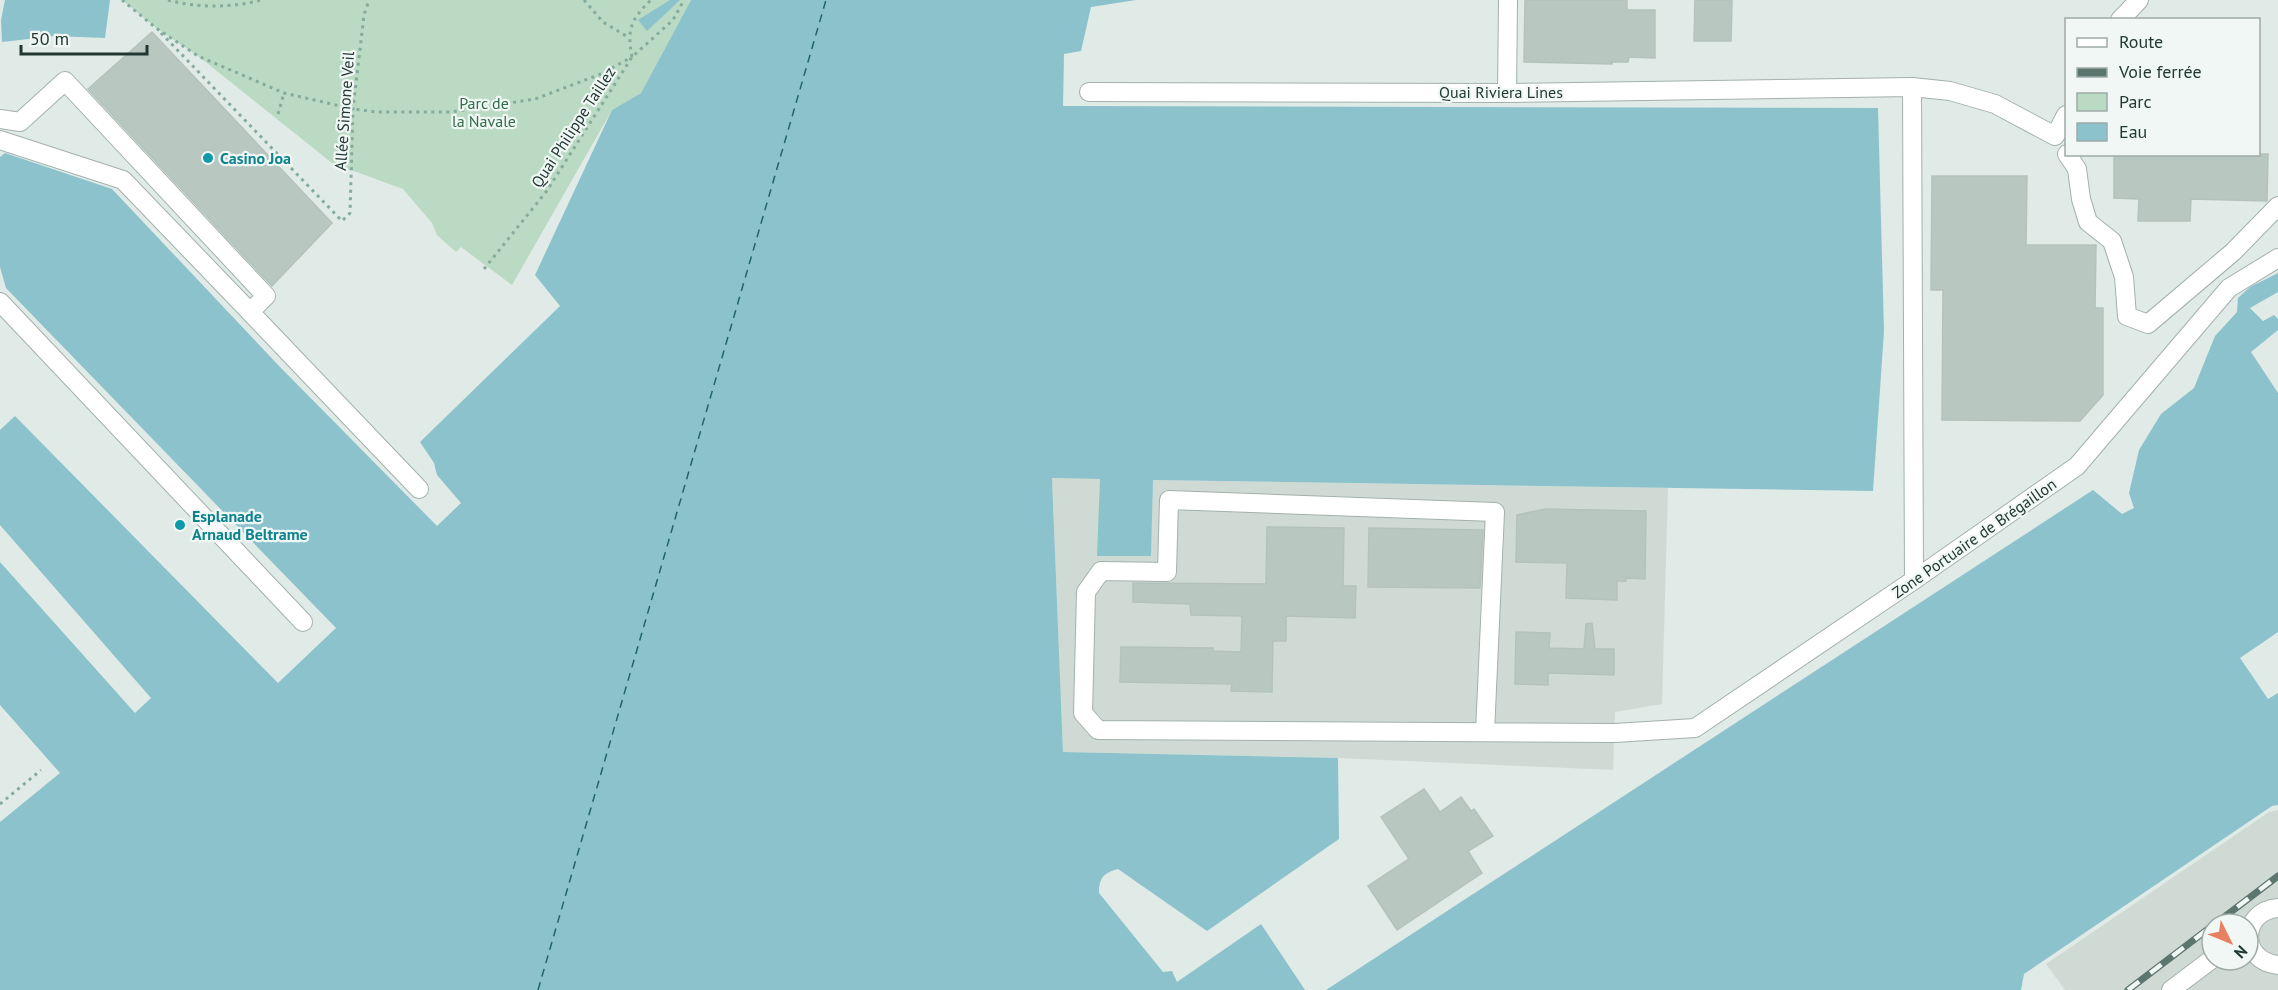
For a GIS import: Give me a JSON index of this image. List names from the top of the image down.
{
  "streets": {
    "street": ["Quai Riviera Lines", "Zone Portuaire de Brégaillon"],
    "path": ["Allée Simone Veil", "Quai Philippe Taillez"]
  },
  "parks": ["Parc de la Navale"],
  "places": ["Casino Joa", "Esplanade Arnaud Beltrame"],
  "legend": [
    "Route",
    "Voie ferrée",
    "Parc",
    "Eau"
  ],
  "scale_bar": "50 m",
  "north": "bottom right"
}
